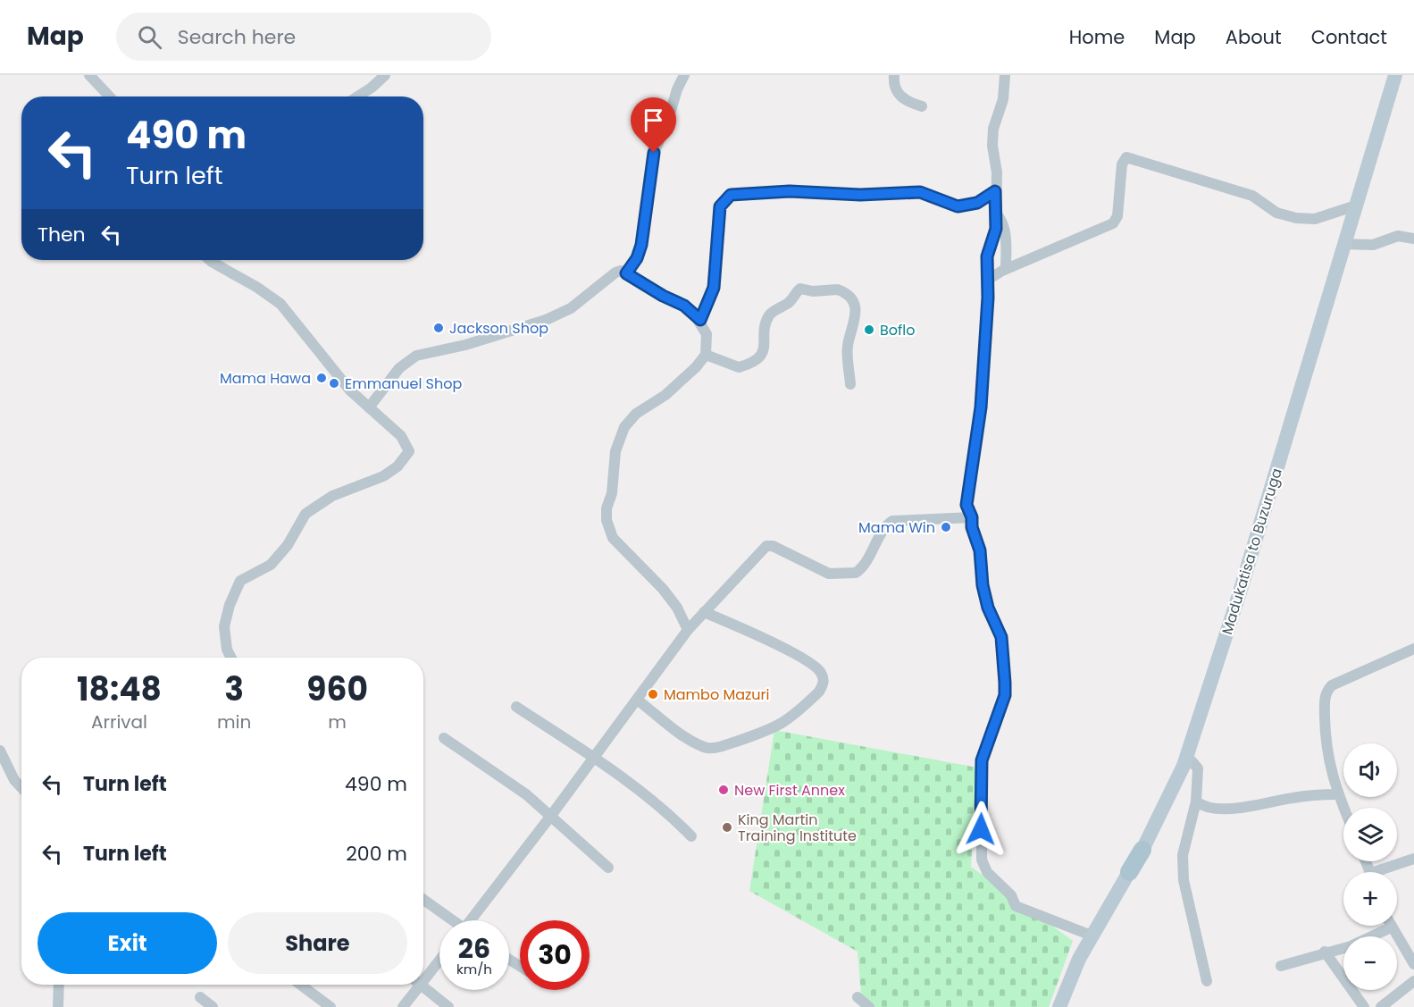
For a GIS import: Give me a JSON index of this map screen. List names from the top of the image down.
{
  "streets": {
    "main road": ["Madukatisa to Buzuruga"]
  },
  "places": [
    "Jackson Shop",
    "Boflo",
    "Mama Hawa",
    "Emmanuel Shop",
    "Mama Win",
    "Mambo Mazuri",
    "New First Annex",
    "King Martin Training Institute"
  ],
  "page": {
    "header": "Map",
    "search": "Search here",
    "nav": [
      "Home",
      "Map",
      "About",
      "Contact"
    ],
    "turn": ["490 m", "Turn left"],
    "then": "Then",
    "eta": [
      "18:48",
      "Arrival",
      "3",
      "min",
      "960",
      "m"
    ],
    "map_buttons": ["+", "−"],
    "list": [
      {
        "name": "Turn left",
        "value": "490 m"
      },
      {
        "name": "Turn left",
        "value": "200 m"
      }
    ],
    "buttons": ["Exit", "Share"],
    "speed": "26 km/h",
    "limit": "30"
  }
}
